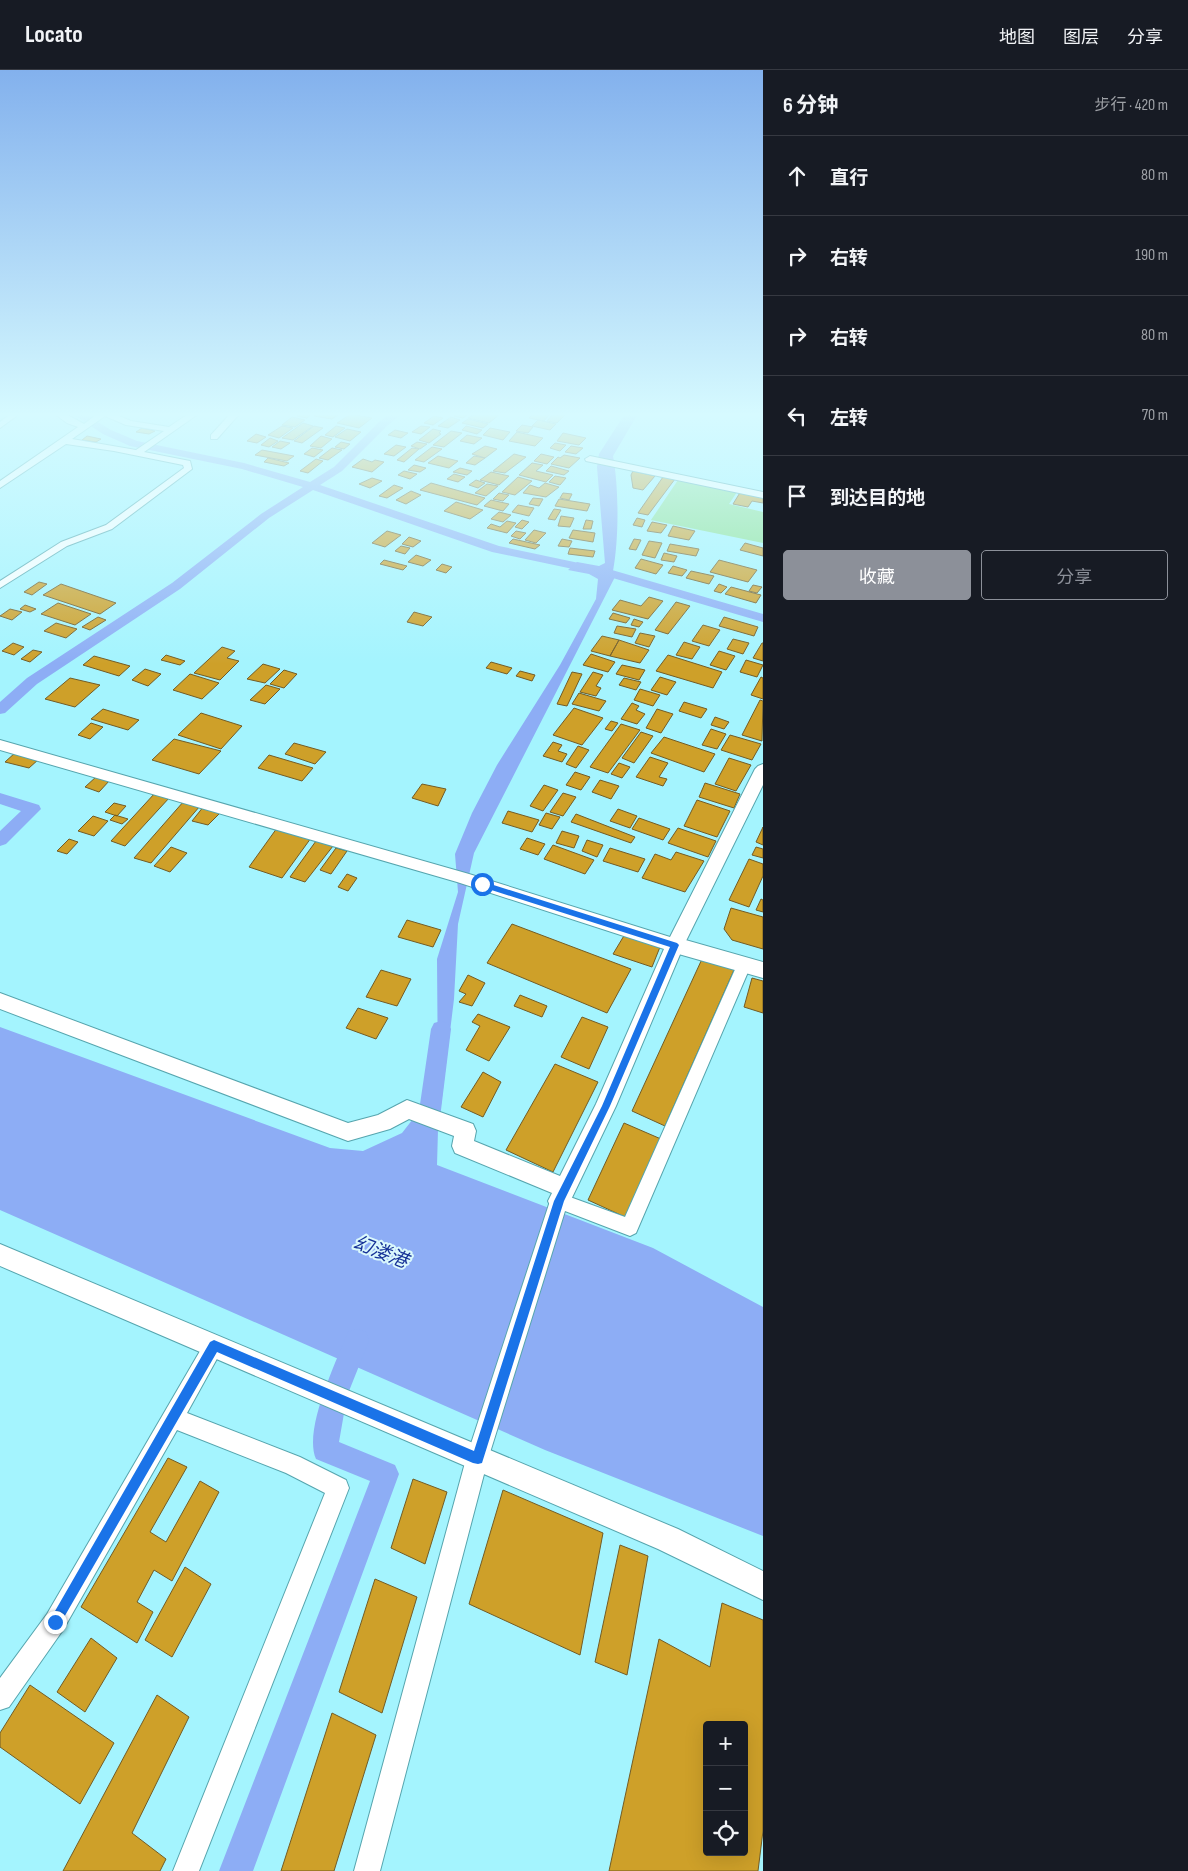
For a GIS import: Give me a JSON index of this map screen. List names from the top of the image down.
{
  "water": ["幻溇港"],
  "page": {
    "header": "Locato",
    "nav": ["地图", "图层", "分享"],
    "heading": ["6 分钟", "步行 · 420 m"],
    "list": [
      ["直行", "80 m"],
      ["右转", "190 m"],
      ["右转", "80 m"],
      ["左转", "70 m"],
      "到达目的地"
    ],
    "buttons": ["收藏", "分享"],
    "map_buttons": ["+", "−"]
  }
}
